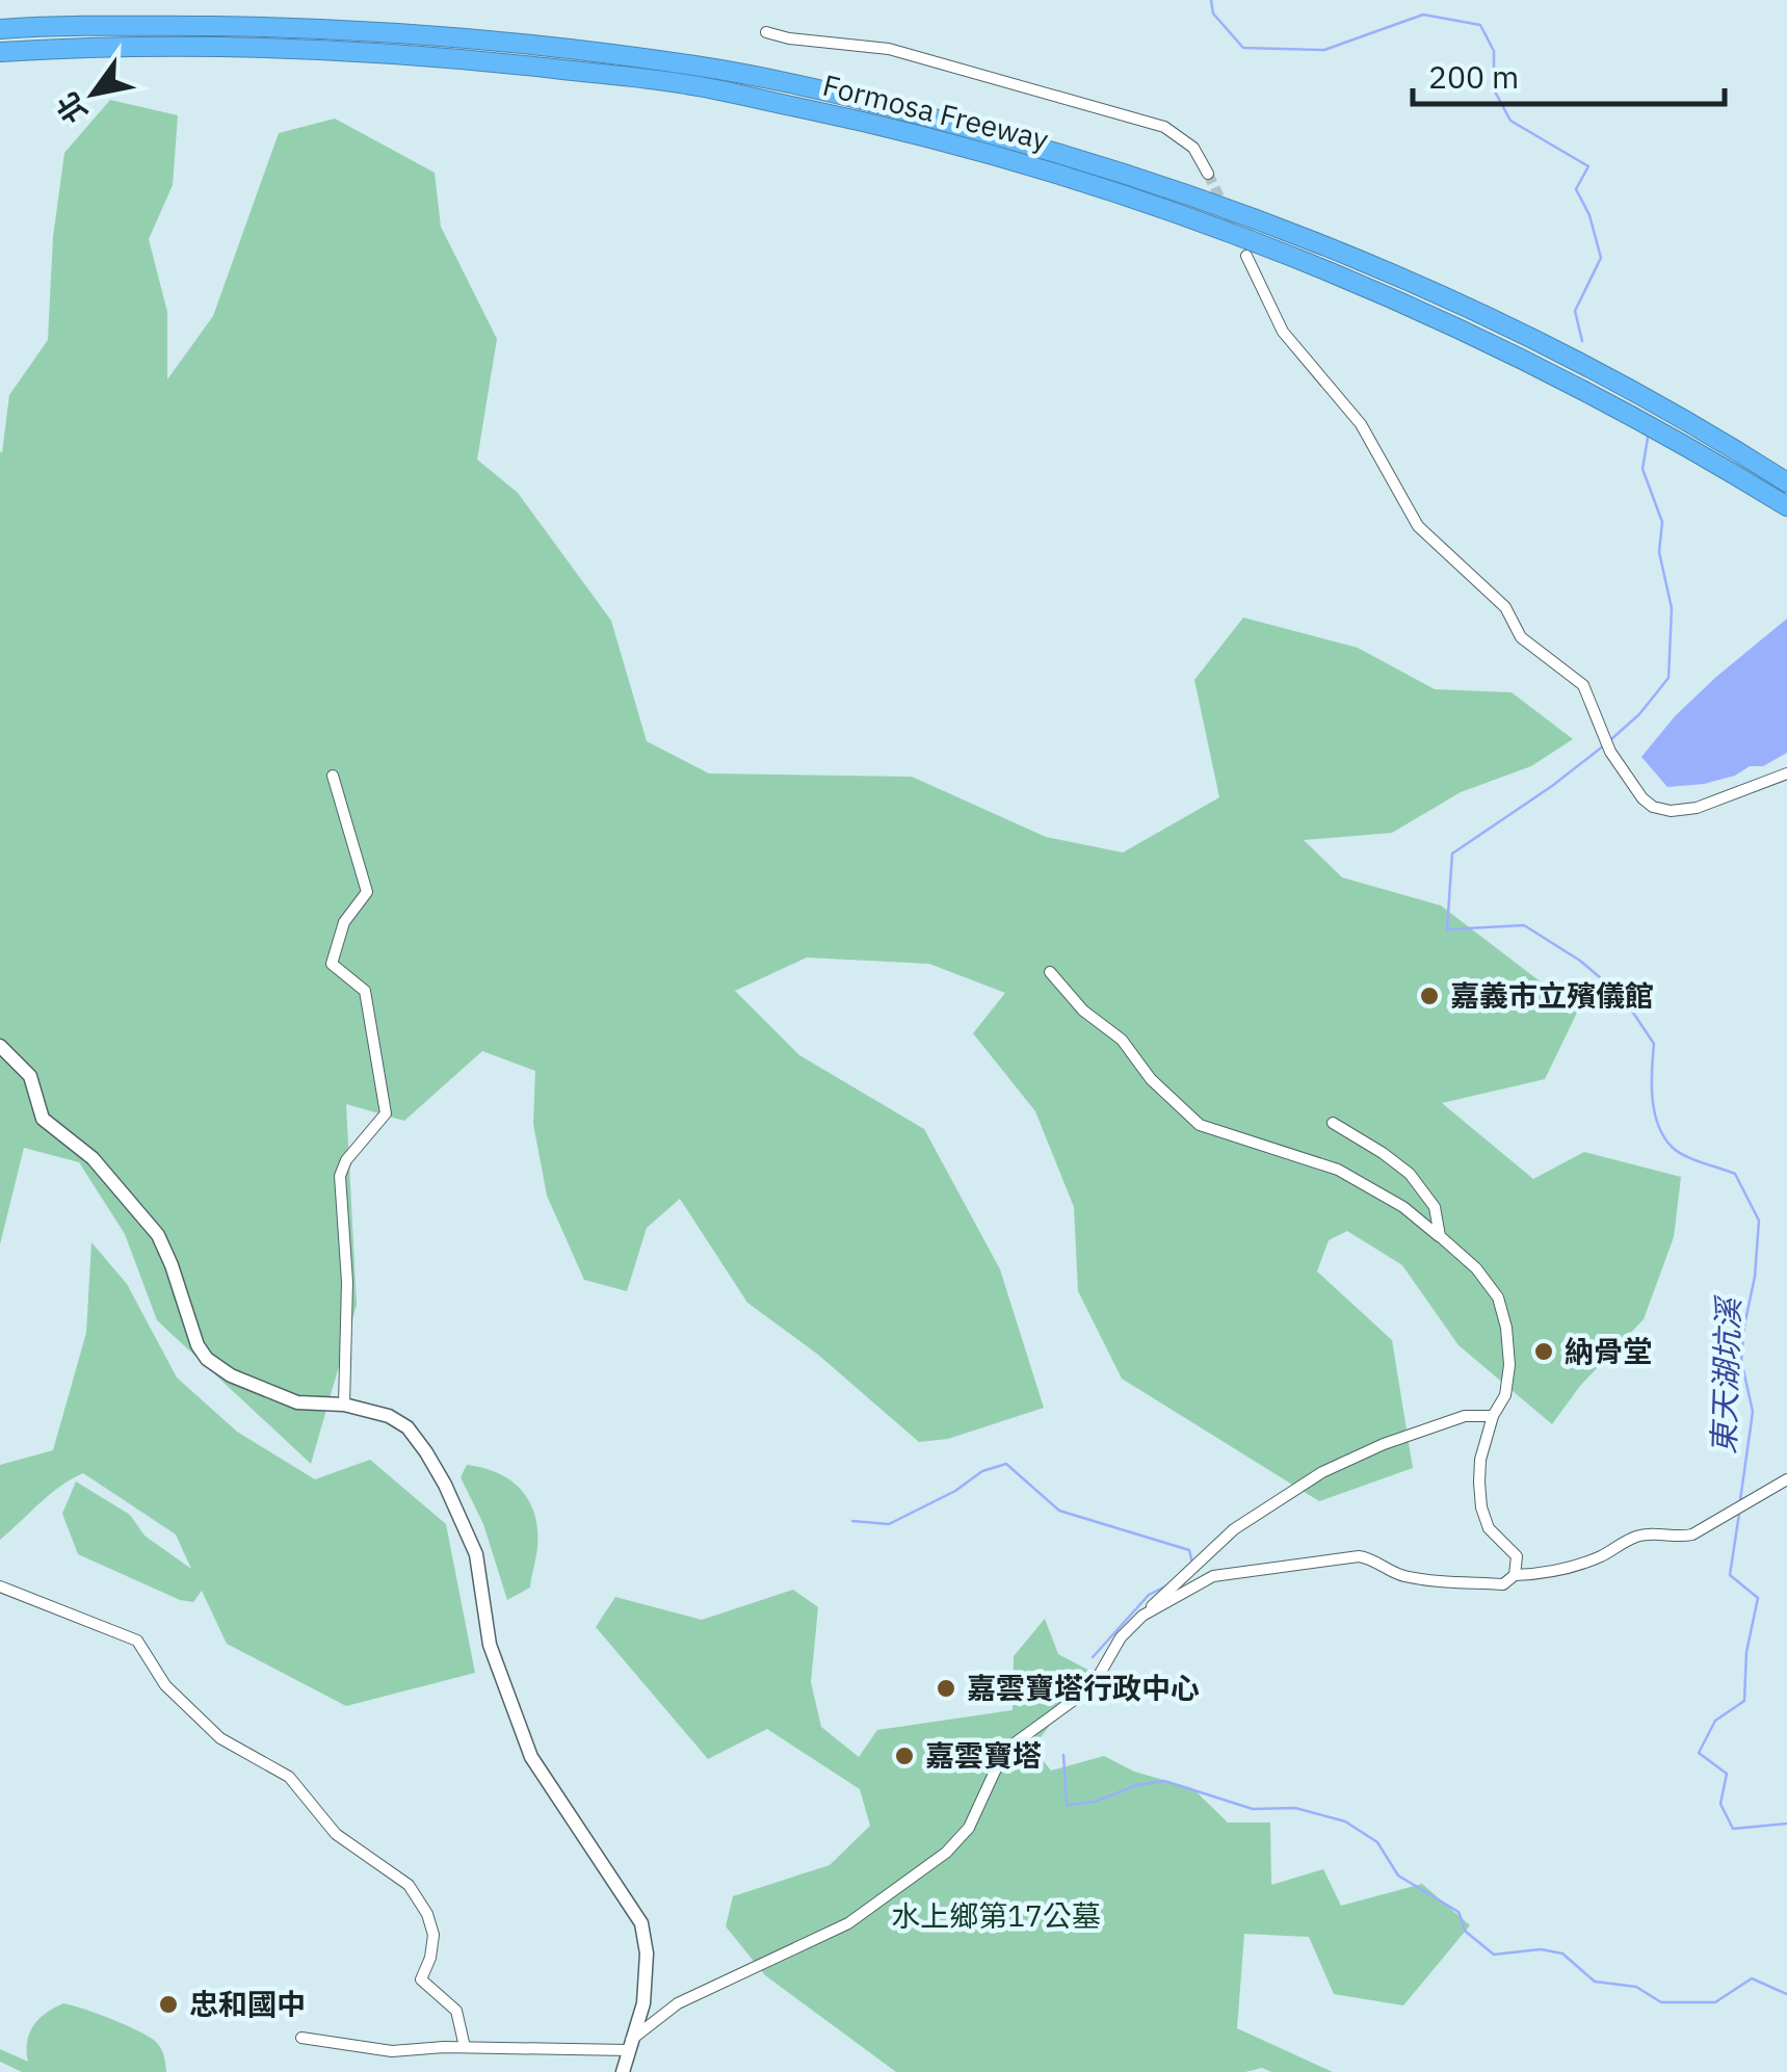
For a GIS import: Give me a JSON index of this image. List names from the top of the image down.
{
  "streets": {
    "highway": ["Formosa Freeway"]
  },
  "water": ["東天湖坑溪"],
  "parks": ["水上鄉第17公墓"],
  "places": [
    "嘉義市立殯儀館",
    "納骨堂",
    "嘉雲寶塔行政中心",
    "嘉雲寶塔",
    "忠和國中"
  ],
  "scale_bar": "200 m",
  "north": "bottom left"
}
